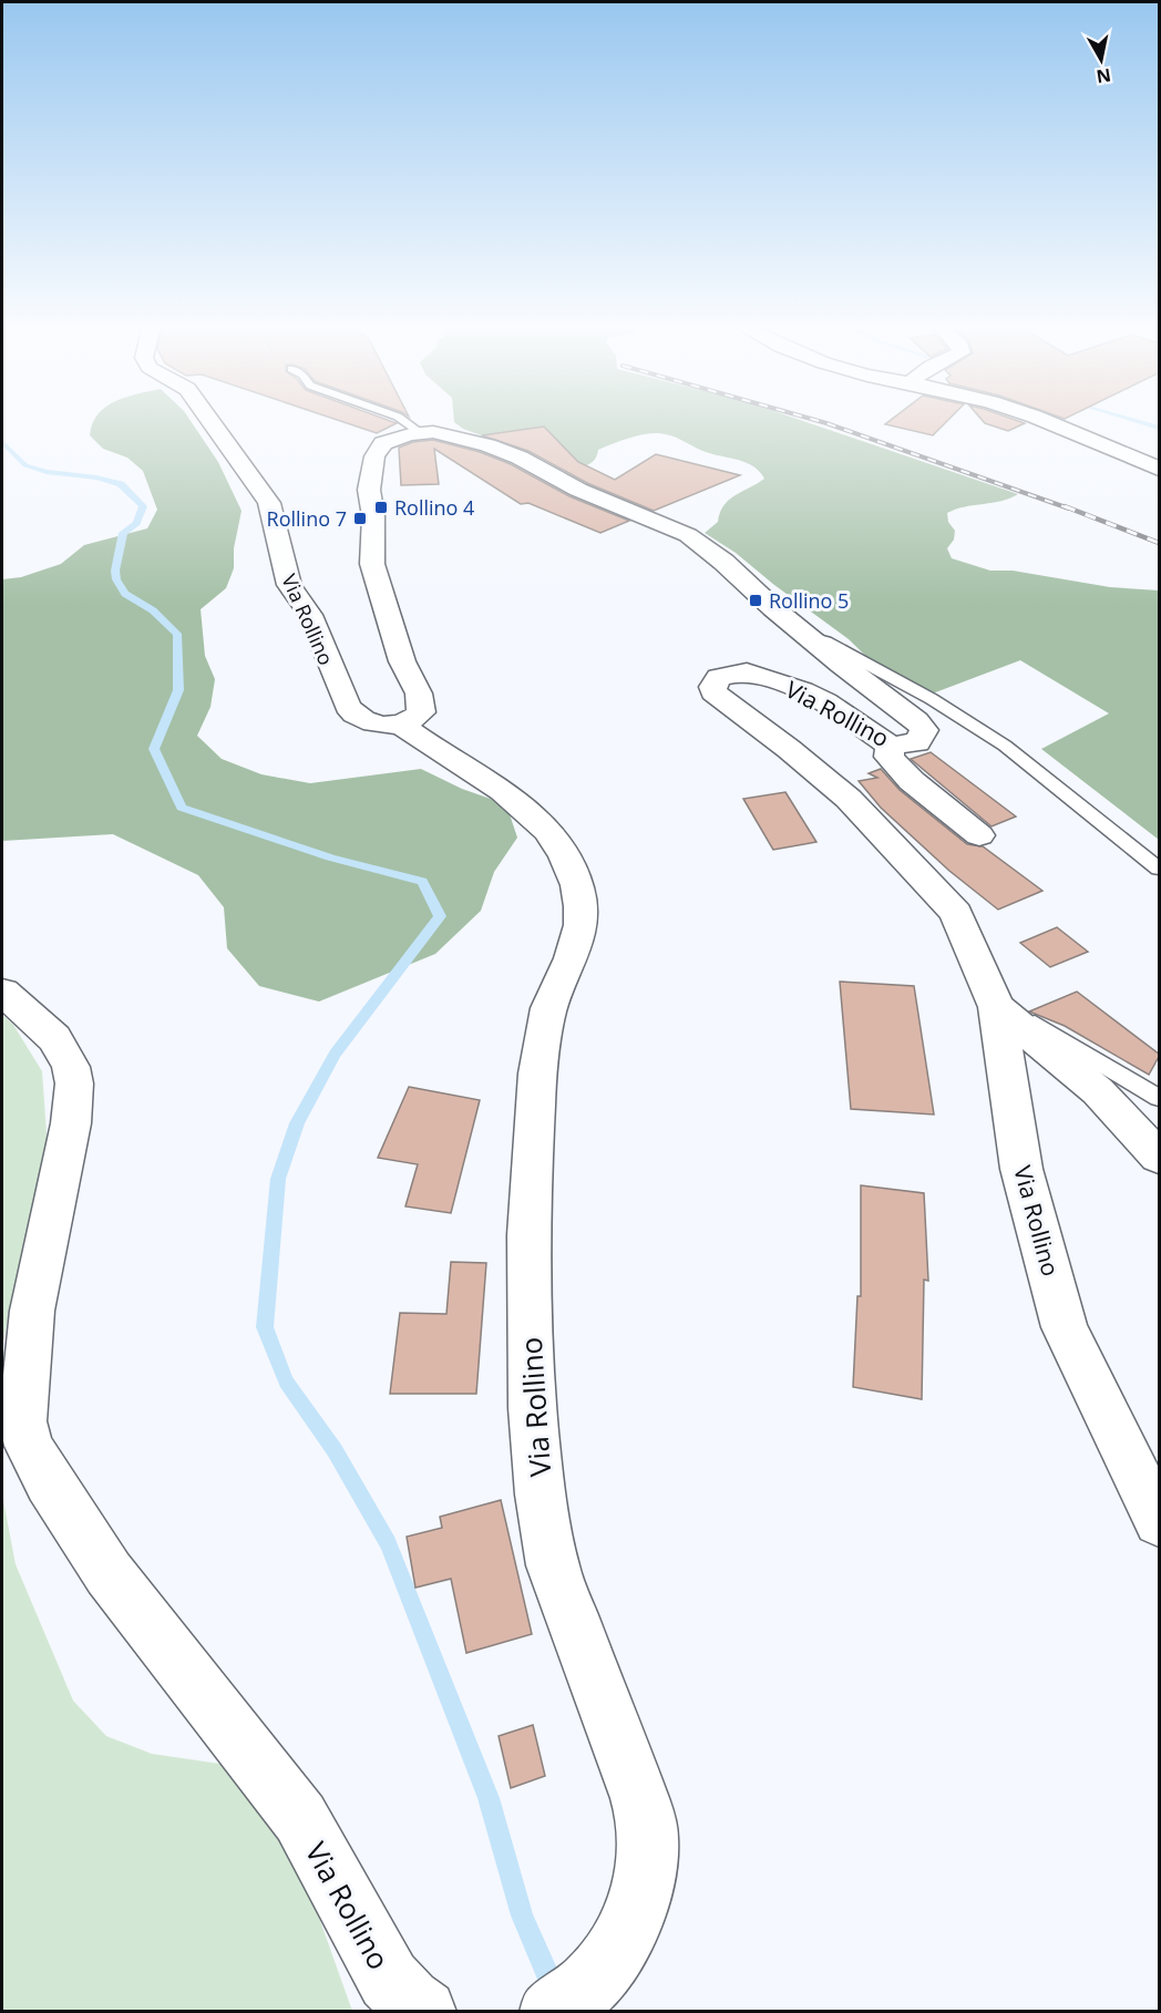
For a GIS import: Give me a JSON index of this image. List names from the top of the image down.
{
  "streets": {
    "street": ["Via Rollino"]
  },
  "places": {
    "transit": ["Rollino 4", "Rollino 7", "Rollino 5"]
  },
  "north": "bottom"
}
